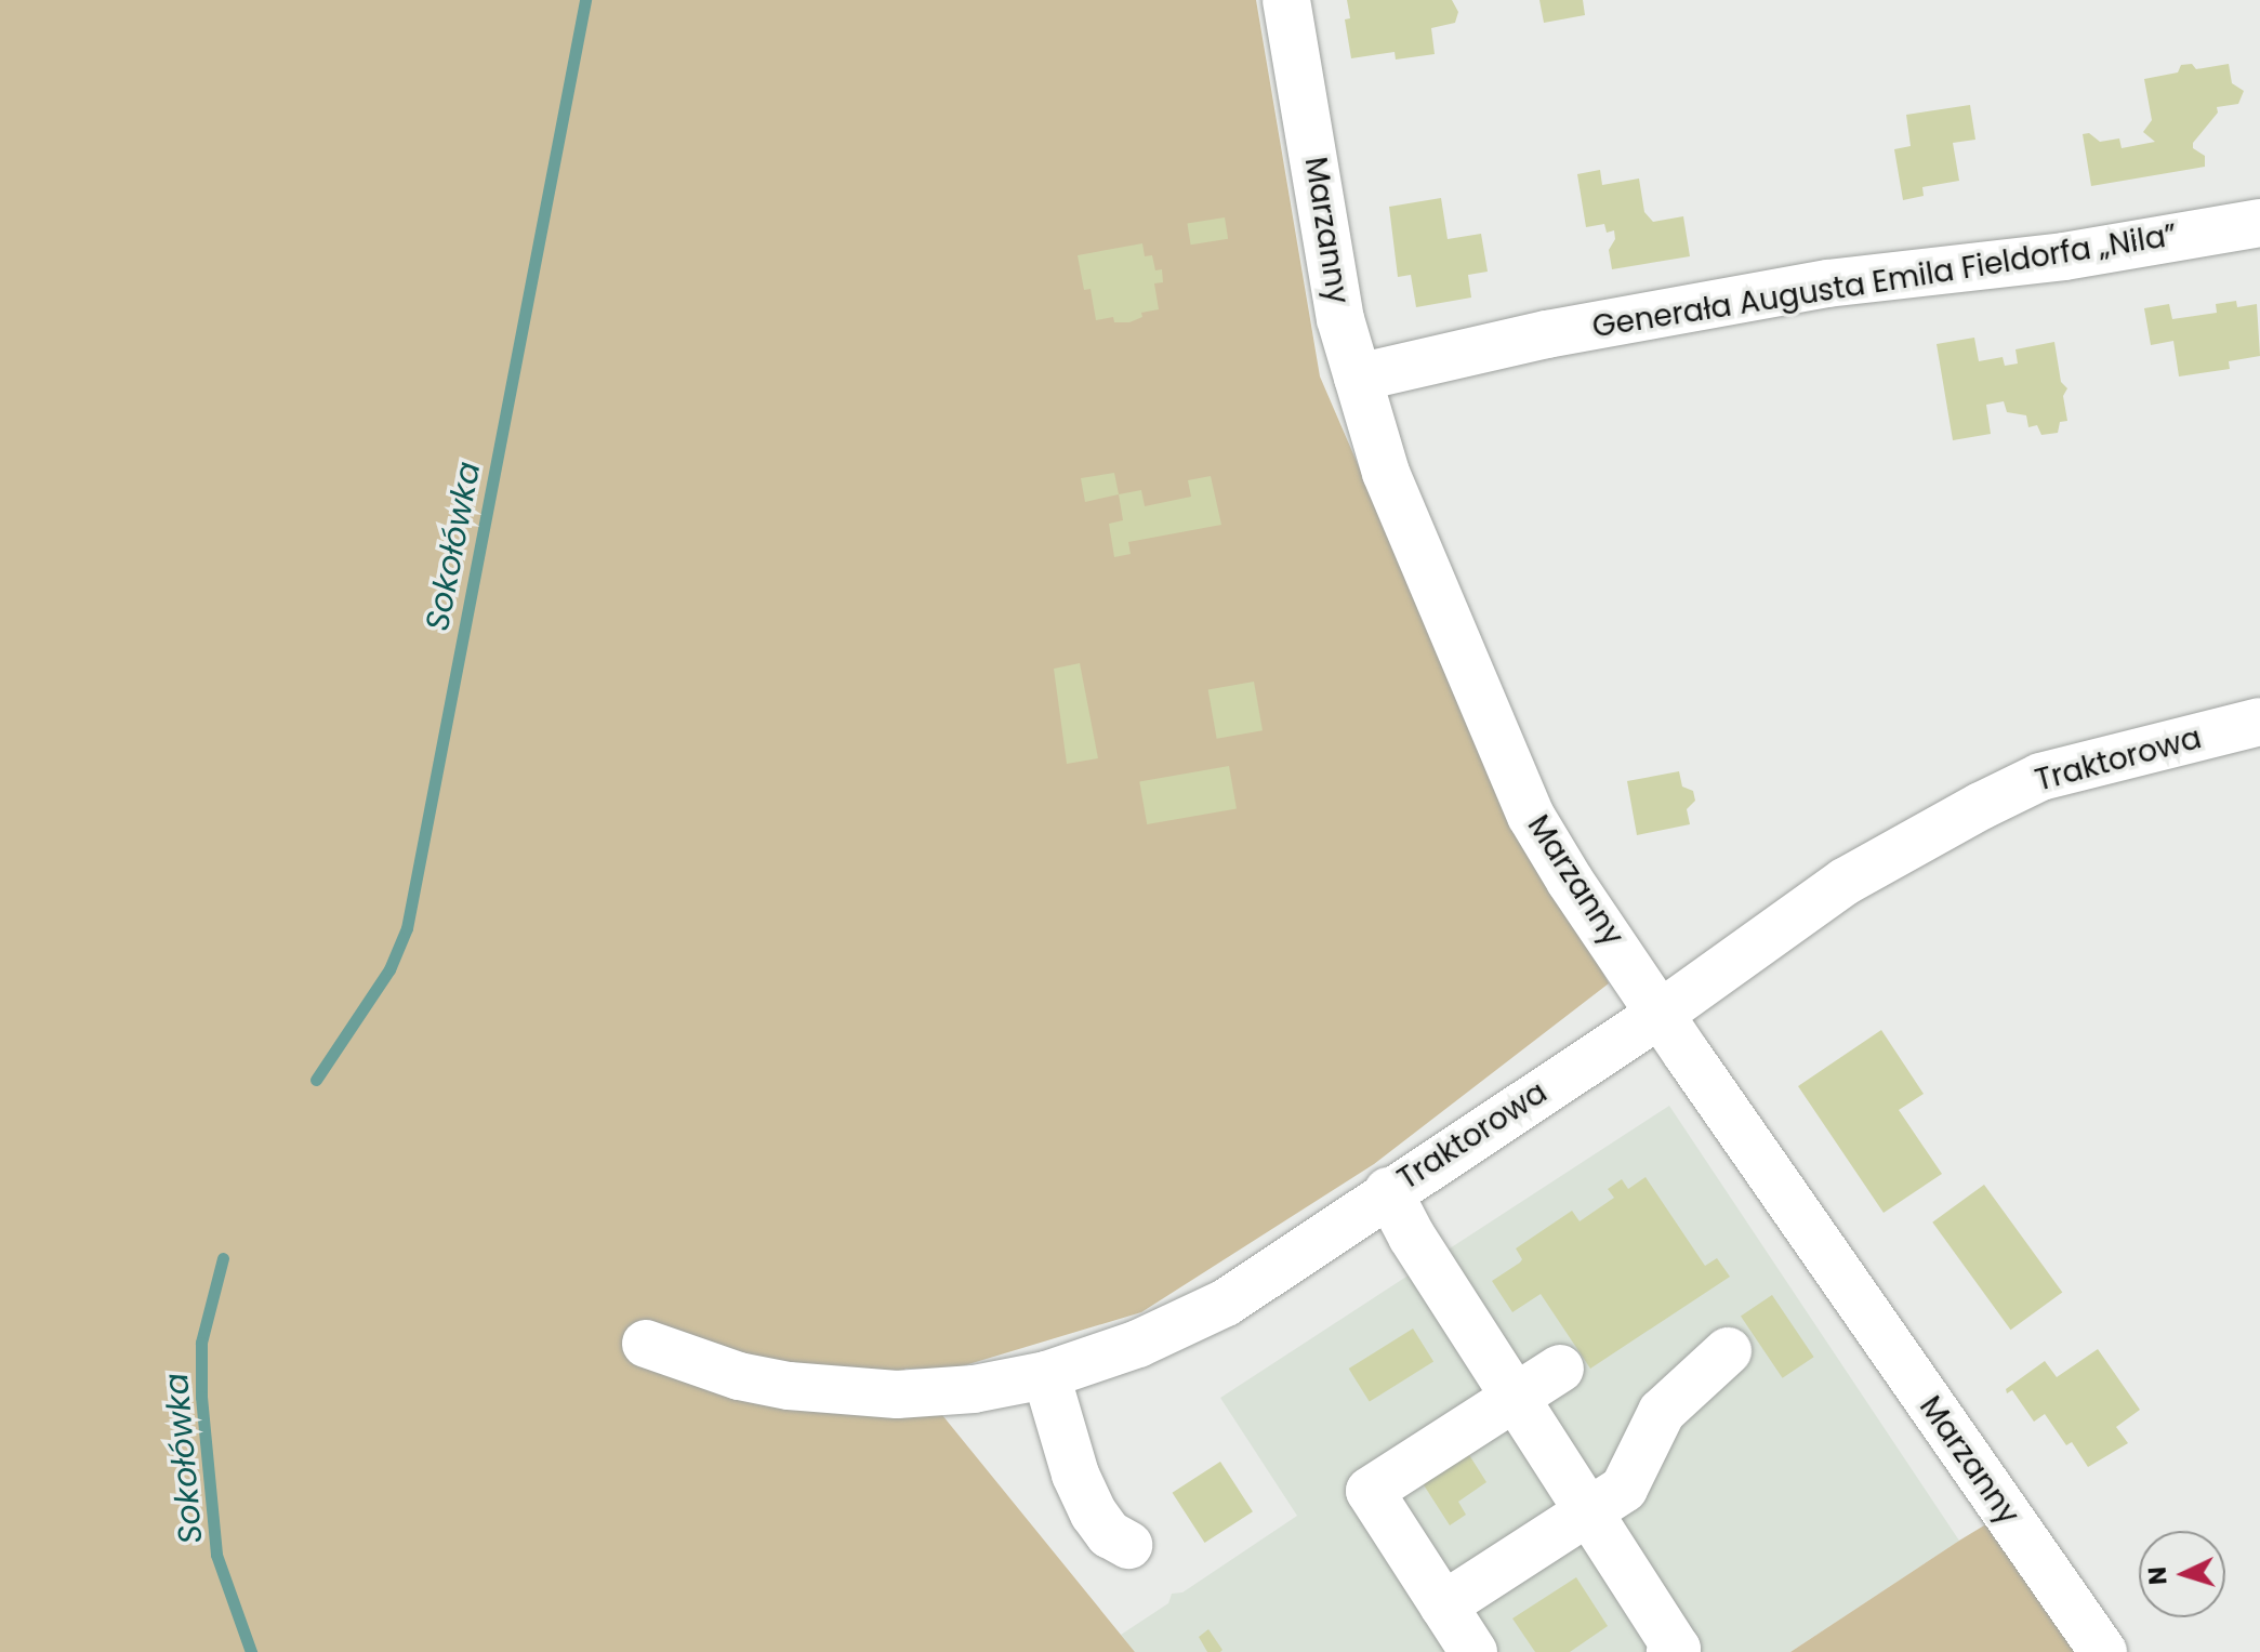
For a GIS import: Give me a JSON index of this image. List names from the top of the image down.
{
  "streets": {
    "street": ["Marzanny", "Generała Augusta Emila Fieldorfa „Nila”", "Traktorowa"]
  },
  "crossings": [
    ["Marzanny", "Generała Augusta Emila Fieldorfa „Nila”"],
    ["Marzanny", "Traktorowa"]
  ],
  "water": ["Sokołówka"],
  "north": "left"
}
